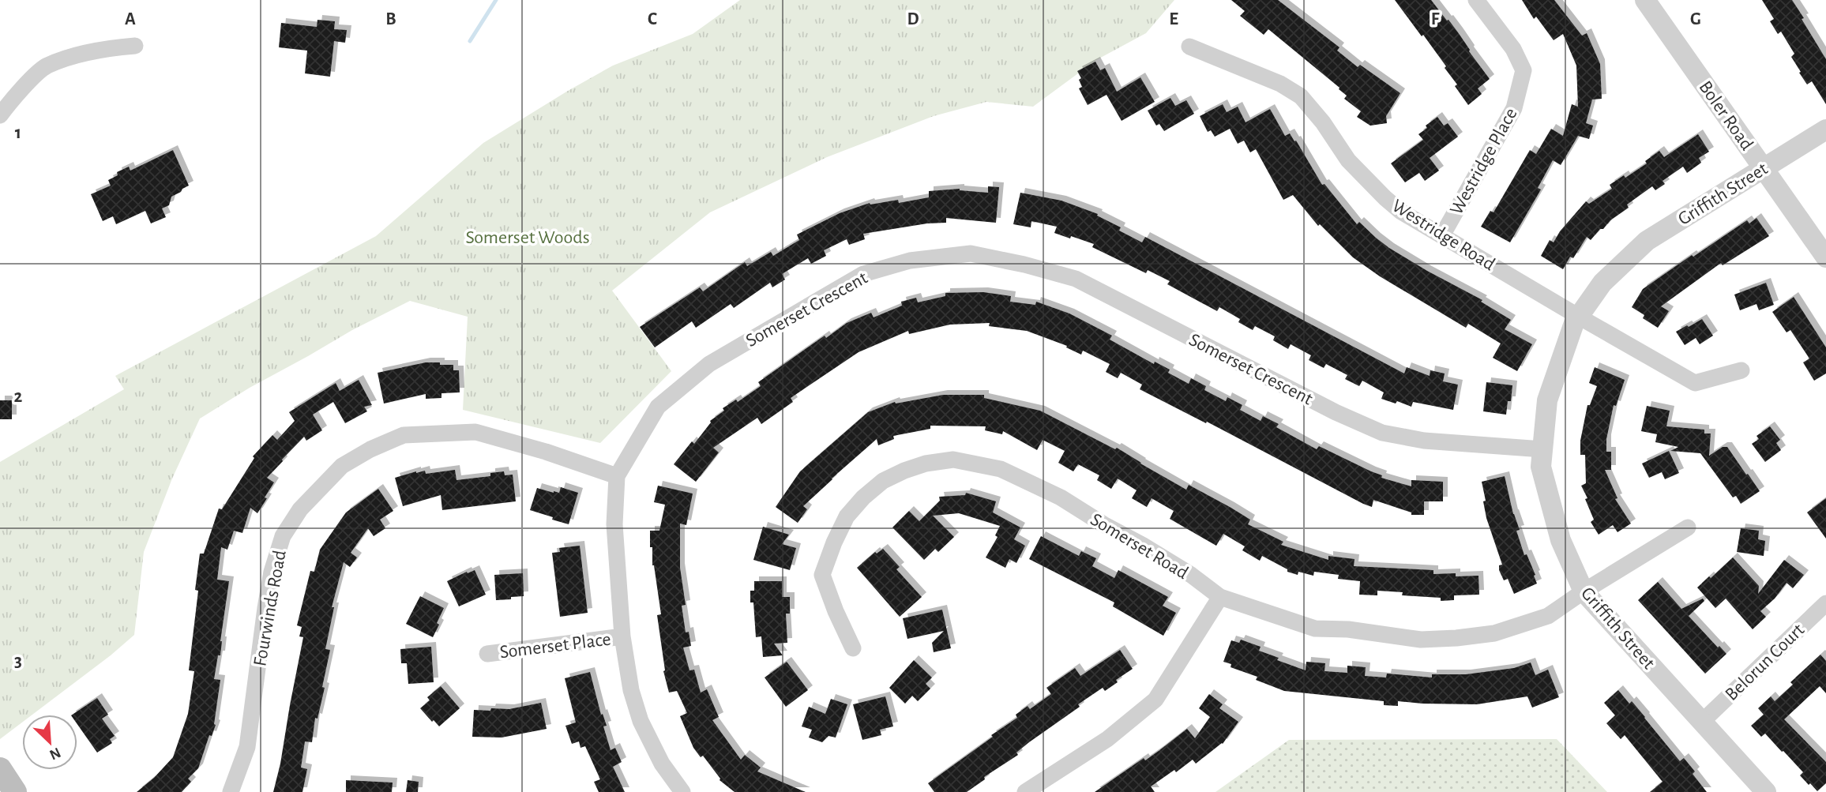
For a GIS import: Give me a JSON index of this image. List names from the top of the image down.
{
  "streets": {
    "street": [
      "Boler Road",
      "Westridge Place",
      "Griffith Street",
      "Westridge Road",
      "Somerset Crescent",
      "Somerset Road",
      "Fourwinds Road",
      "Somerset Place",
      "Belorun Court"
    ]
  },
  "crossings": [
    ["Boler Road", "Griffith Street"],
    ["Westridge Place", "Westridge Road"],
    ["Griffith Street", "Westridge Road"],
    ["Griffith Street", "Somerset Crescent"],
    ["Griffith Street", "Somerset Road"],
    ["Griffith Street", "Belorun Court"],
    ["Somerset Crescent", "Fourwinds Road"],
    ["Somerset Crescent", "Somerset Place"]
  ],
  "parks": ["Somerset Woods"],
  "north": "bottom right",
  "grid": {
    "columns": [
      "A",
      "B",
      "C",
      "D",
      "E",
      "F",
      "G"
    ],
    "rows": ["1", "2", "3"]
  }
}
